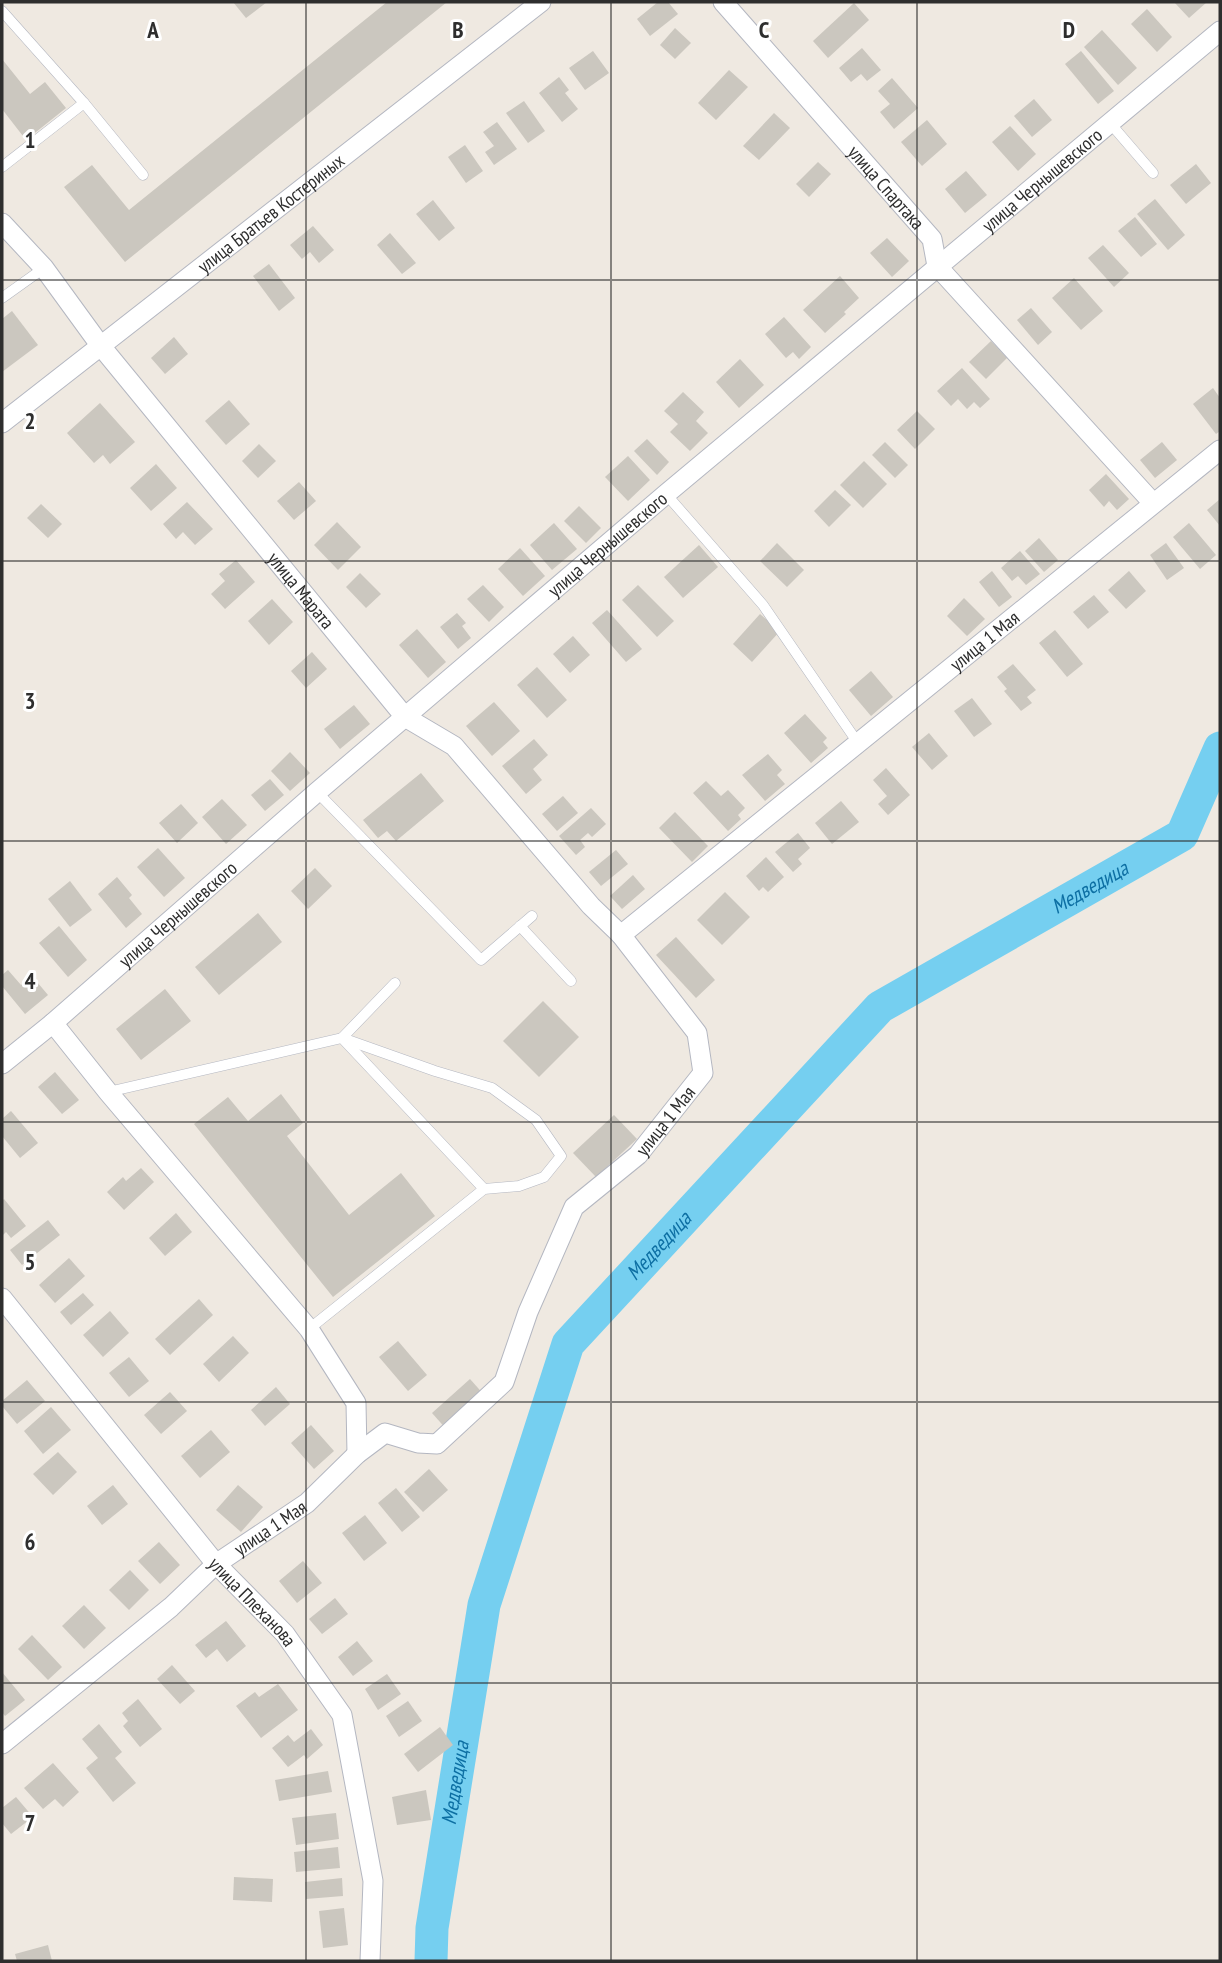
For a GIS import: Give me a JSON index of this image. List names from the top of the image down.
{
  "streets": {
    "street": [
      "улица Чернышевского",
      "улица Спартака",
      "улица Братьев Костериных",
      "улица Марата",
      "улица 1 Мая",
      "улица Плеханова"
    ]
  },
  "crossings": [
    ["улица Чернышевского", "улица Спартака"],
    ["улица Чернышевского", "улица Марата"],
    ["улица Спартака", "улица 1 Мая"],
    ["улица Братьев Костериных", "улица Марата"],
    ["улица Марата", "улица 1 Мая"],
    ["улица 1 Мая", "улица Плеханова"]
  ],
  "water": ["Медведица"],
  "grid": {
    "columns": [
      "A",
      "B",
      "C",
      "D"
    ],
    "rows": [
      "1",
      "2",
      "3",
      "4",
      "5",
      "6",
      "7"
    ]
  }
}
